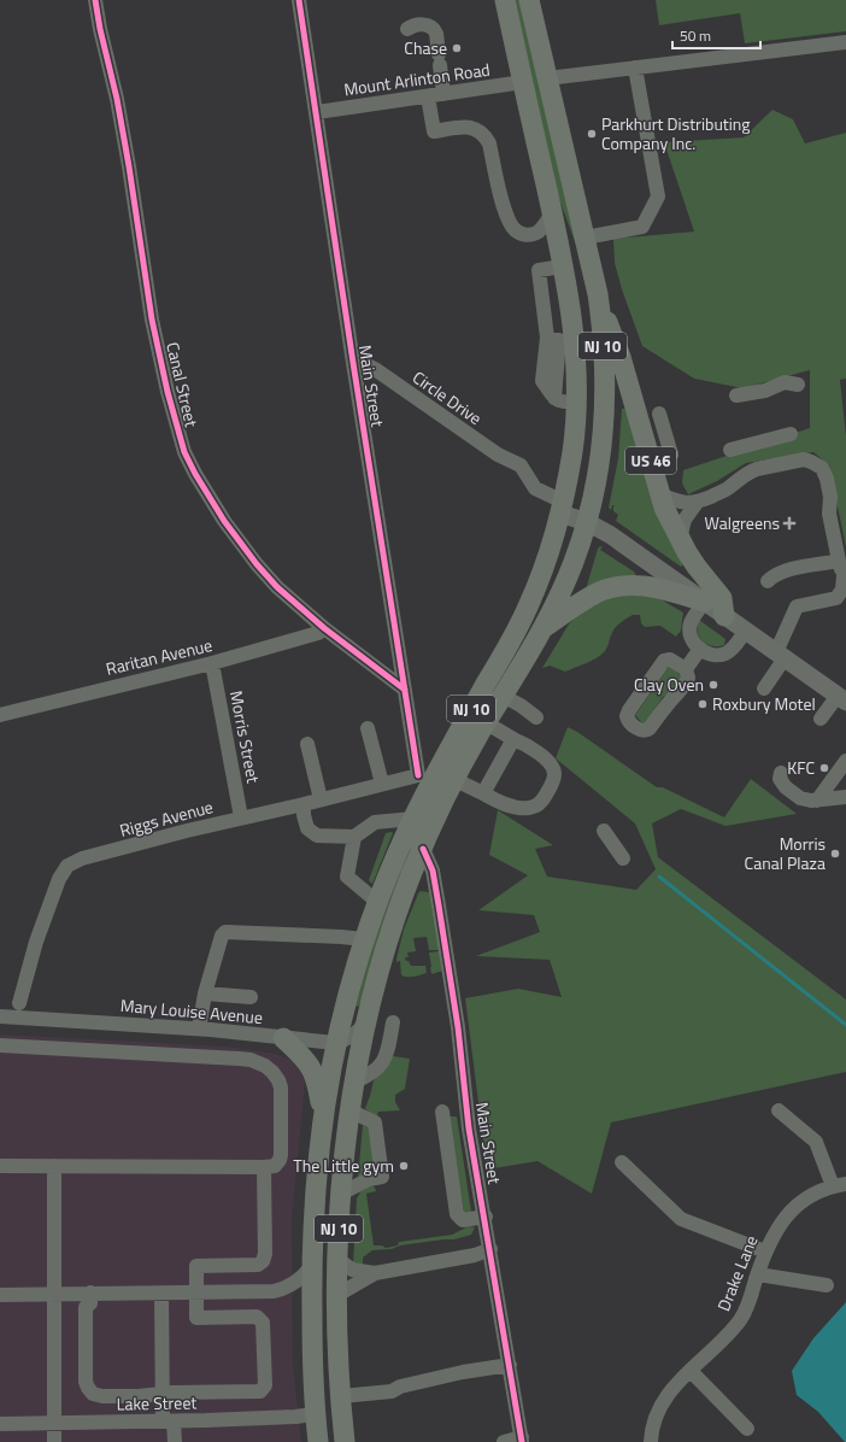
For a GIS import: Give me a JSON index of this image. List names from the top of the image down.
{
  "streets": {
    "highway": ["NJ 10", "US 46"],
    "street": [
      "Mount Arlinton Road",
      "Canal Street",
      "Main Street",
      "Circle Drive",
      "Raritan Avenue",
      "Morris Street",
      "Riggs Avenue",
      "Mary Louise Avenue",
      "Drake Lane",
      "Lake Street"
    ]
  },
  "crossings": [
    ["Mount Arlinton Road", "Main Street"],
    ["NJ 10", "Main Street"],
    ["NJ 10", "Circle Drive"],
    ["NJ 10", "US 46"],
    ["NJ 10", "Riggs Avenue"],
    ["NJ 10", "Mary Louise Avenue"],
    ["NJ 10", "Lake Street"],
    ["Canal Street", "Main Street"],
    ["Canal Street", "Raritan Avenue"],
    ["Main Street", "Circle Drive"],
    ["Main Street", "Riggs Avenue"],
    ["Raritan Avenue", "Morris Street"],
    ["Morris Street", "Riggs Avenue"]
  ],
  "places": {
    "other": [
      "Chase",
      "Parkhurt Distributing Company Inc.",
      "Clay Oven",
      "Roxbury Motel",
      "KFC",
      "Morris Canal Plaza",
      "The Little gym"
    ],
    "health": ["Walgreens"]
  },
  "scale_bar": "50 m"
}
